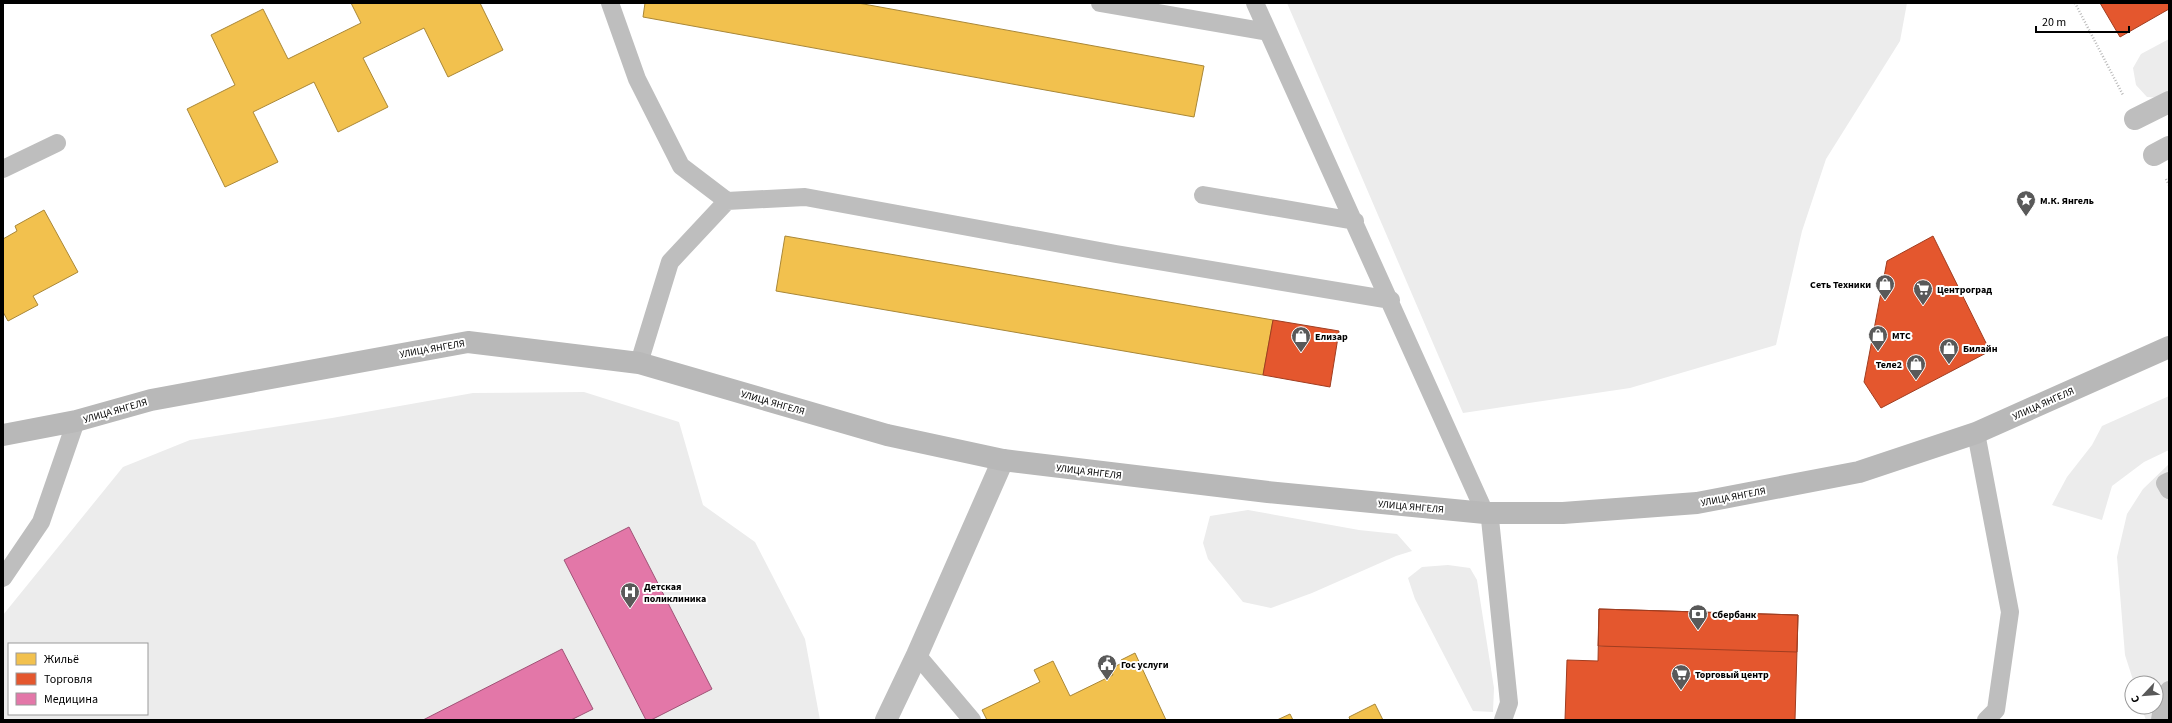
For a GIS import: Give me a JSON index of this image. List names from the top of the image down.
{
  "streets": {
    "street": ["УЛИЦА ЯНГЕЛЯ"]
  },
  "places": {
    "place": ["М.К. Янгель"],
    "shop": [
      "Сеть Техники",
      "МТС",
      "Елизар",
      "Билайн",
      "Теле2"
    ],
    "supermarket": ["Центроград", "Торговый центр"],
    "hospital": ["Детская поликлиника"],
    "bank": ["Сбербанк"],
    "public building": ["Гос услуги"]
  },
  "legend": ["Жильё", "Торговля", "Медицина"],
  "scale_bar": "20 m",
  "north": "bottom left"
}
